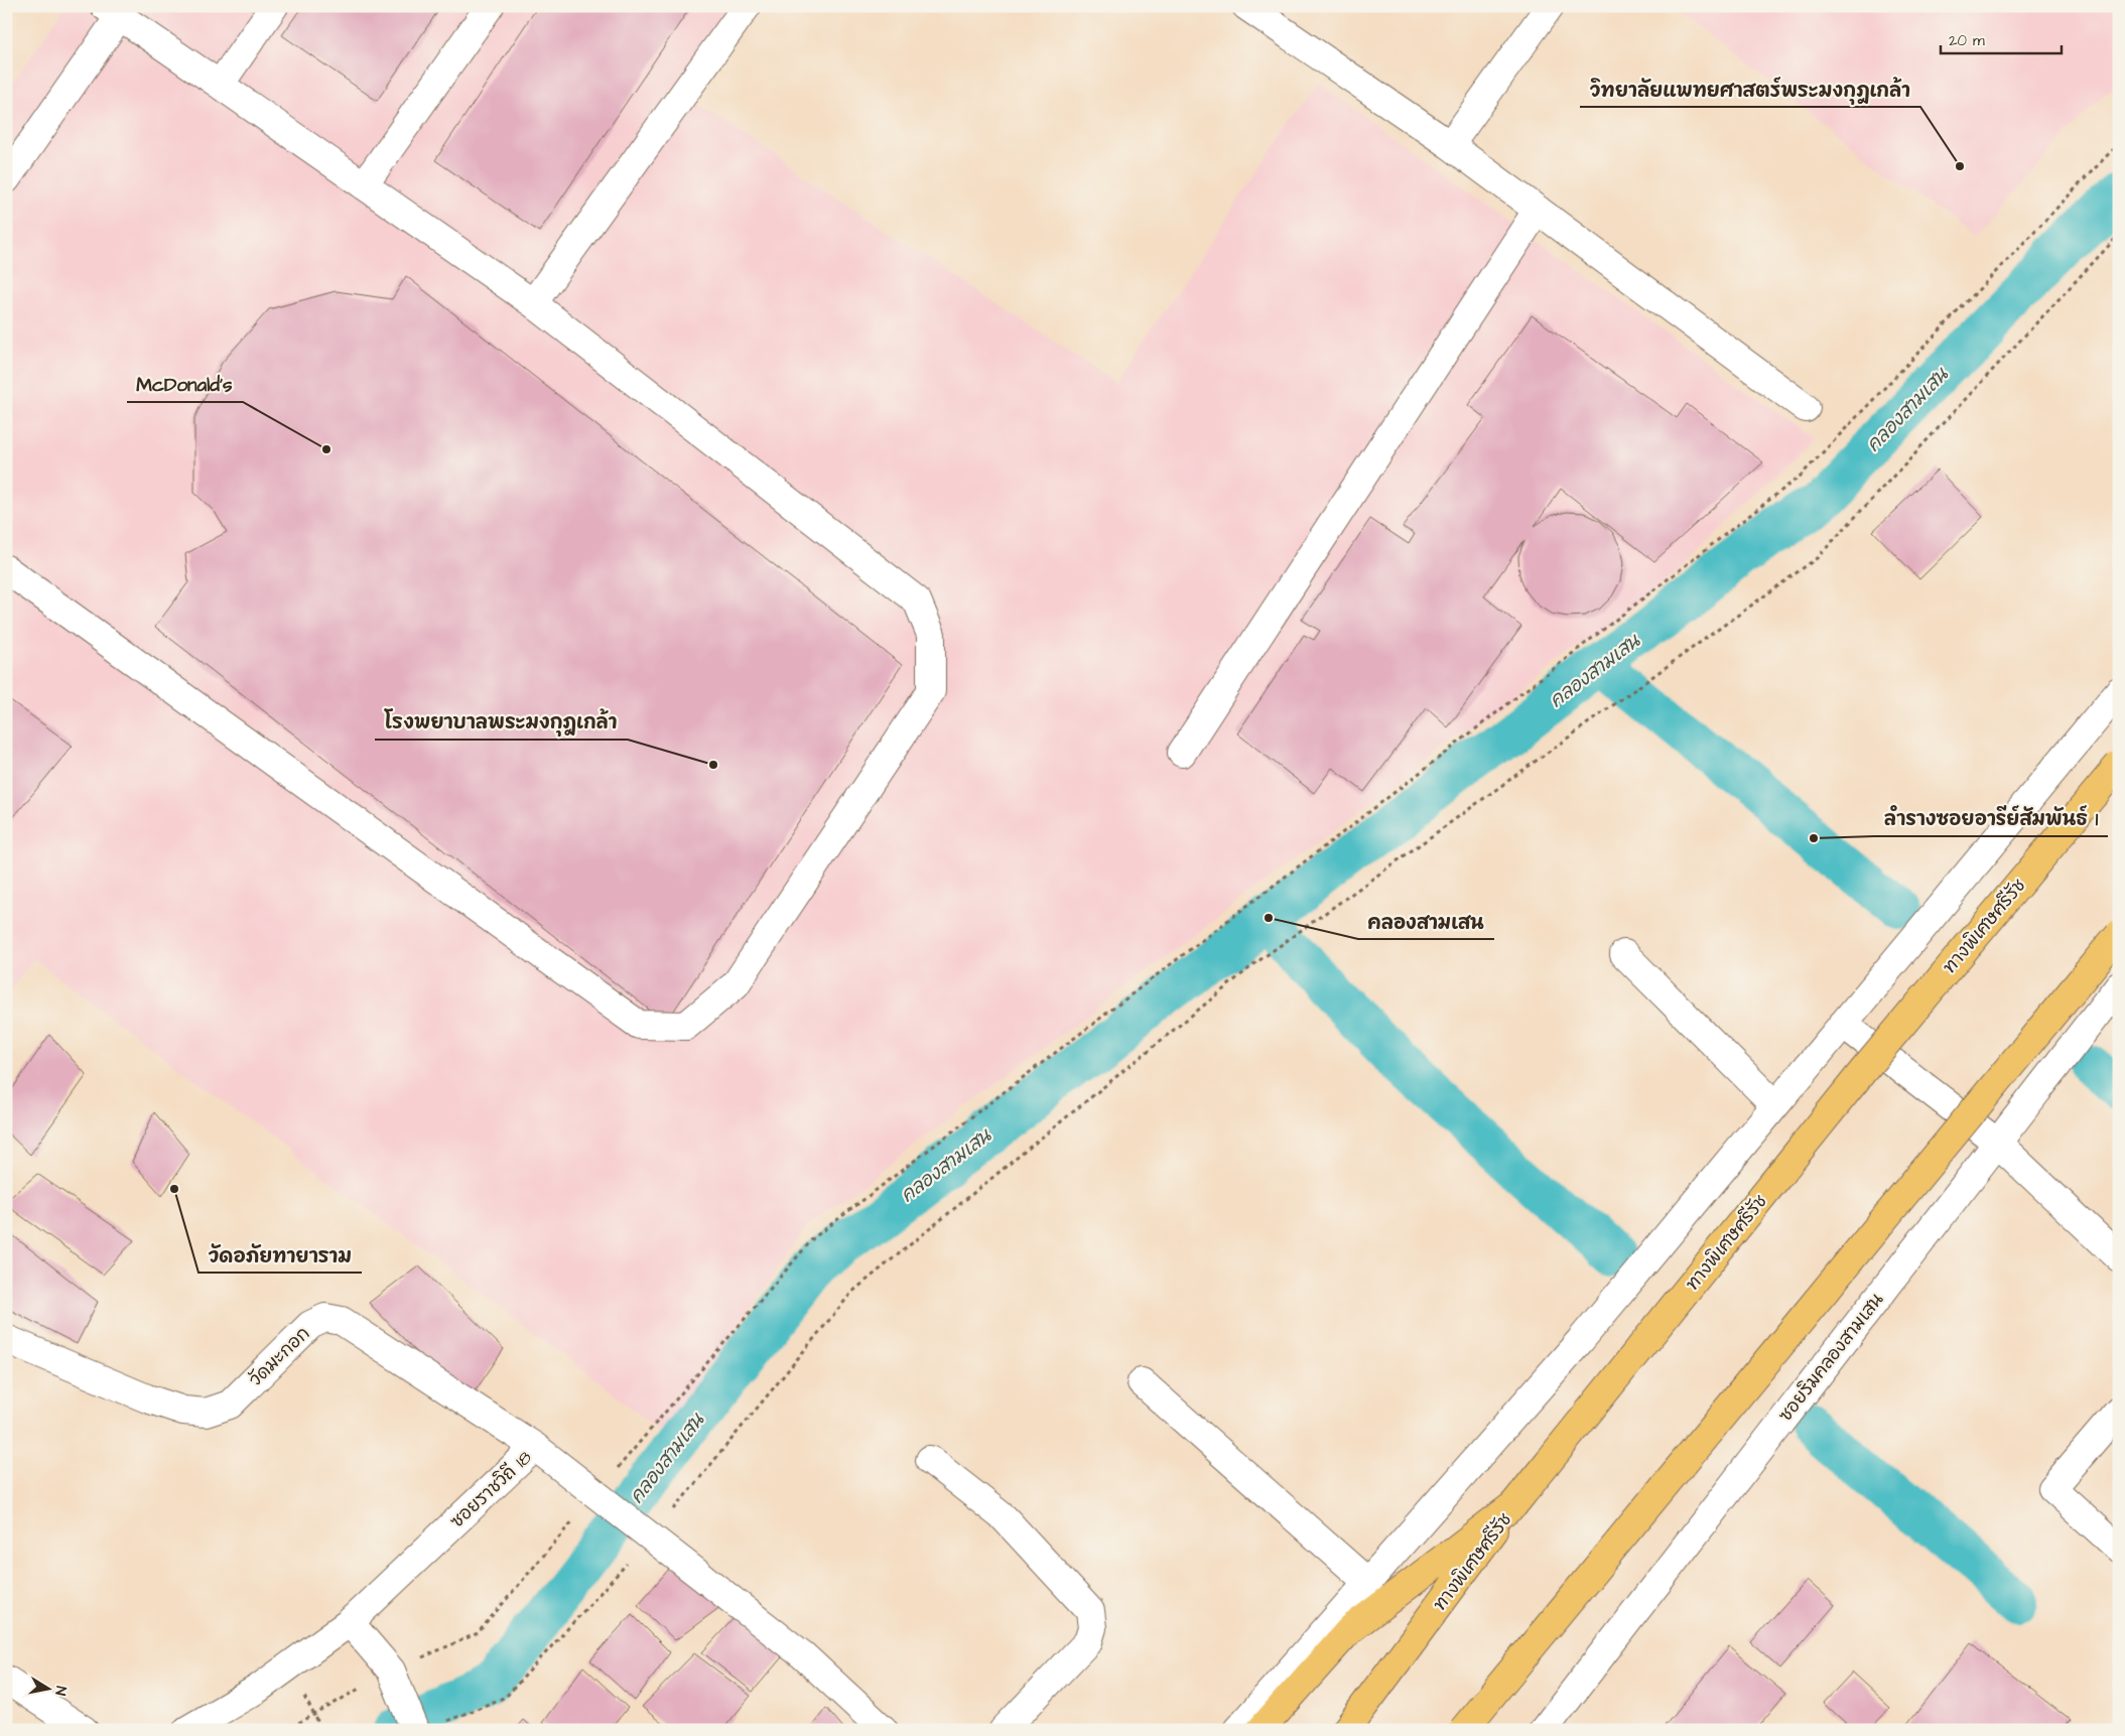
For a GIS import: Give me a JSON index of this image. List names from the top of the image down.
{
  "streets": {
    "highway": ["ทางพิเศษศรีรัช"],
    "street": ["วัดมะกอก", "ซอยริมคลองสามเสน", "ซอยราชวิถี 18"]
  },
  "crossings": [
    ["วัดมะกอก", "ซอยราชวิถี 18"]
  ],
  "water": ["คลองสามเสน"],
  "places": [
    "วิทยาลัยแพทยศาสตร์พระมงกุฎเกล้า",
    "McDonald's",
    "โรงพยาบาลพระมงกุฎเกล้า",
    "ลำรางซอยอารีย์สัมพันธ์ 1",
    "คลองสามเสน",
    "วัดอภัยทายาราม"
  ],
  "scale_bar": "20 m",
  "north": "right"
}
